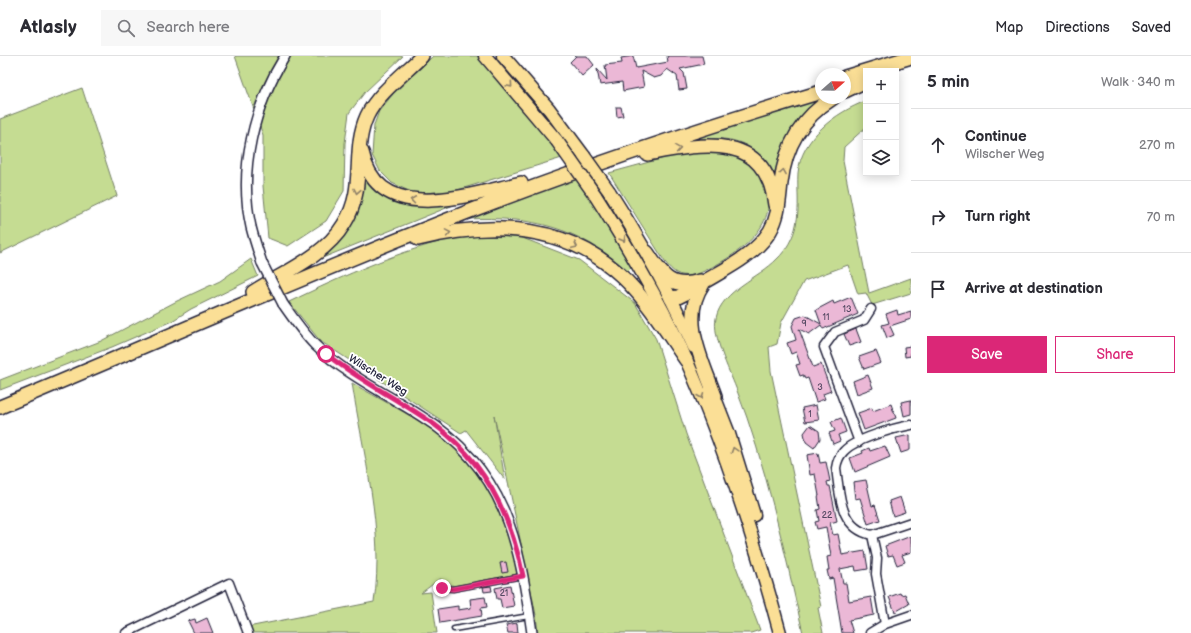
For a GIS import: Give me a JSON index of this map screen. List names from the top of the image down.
{
  "streets": {
    "street": ["Wilscher Weg"]
  },
  "house_numbers": [
    "13",
    "11",
    "9",
    "3",
    "1",
    "22",
    "21"
  ],
  "north": "right",
  "page": {
    "header": "Atlasly",
    "search": "Search here",
    "nav": ["Map", "Directions", "Saved"],
    "heading": ["5 min", "Walk · 340 m"],
    "map_buttons": ["+", "−"],
    "list": [
      ["Continue", "Wilscher Weg", "270 m"],
      ["Turn right", "70 m"],
      "Arrive at destination"
    ],
    "buttons": ["Save", "Share"]
  }
}
